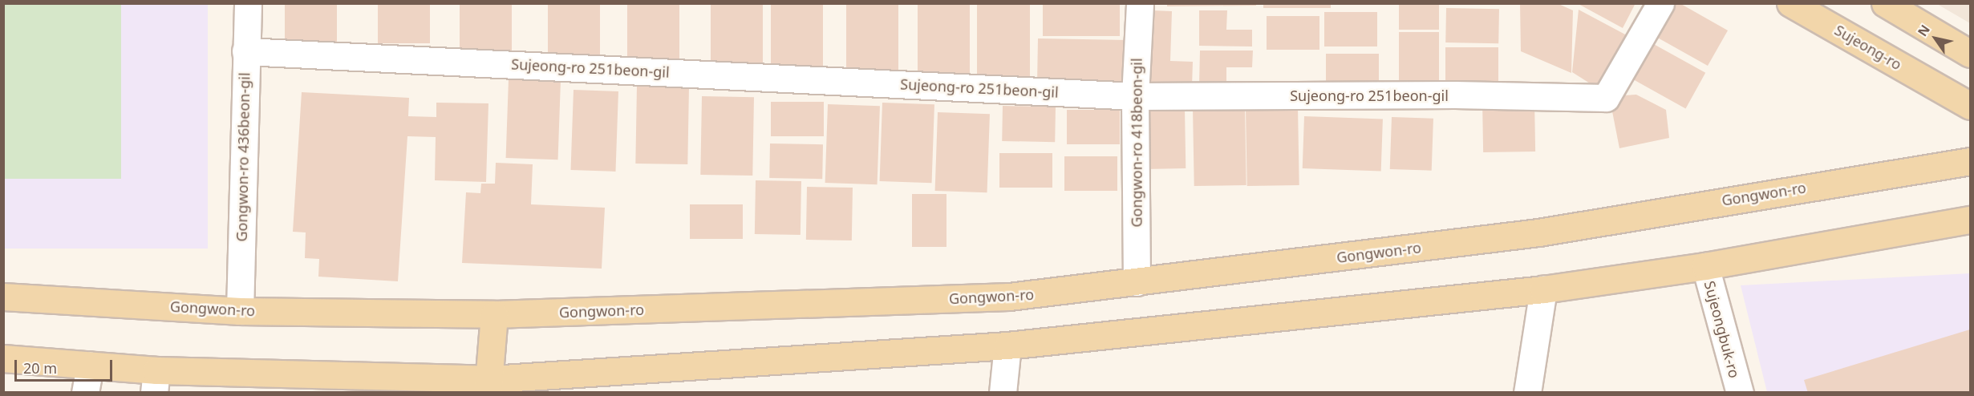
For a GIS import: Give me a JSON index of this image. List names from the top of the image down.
{
  "streets": {
    "main road": ["Sujeong-ro", "Gongwon-ro"],
    "street": [
      "Sujeong-ro 251beon-gil",
      "Gongwon-ro 418beon-gil",
      "Gongwon-ro 436beon-gil",
      "Sujeongbuk-ro"
    ]
  },
  "crossings": [
    ["Sujeong-ro 251beon-gil", "Gongwon-ro 418beon-gil"],
    ["Sujeong-ro 251beon-gil", "Gongwon-ro 436beon-gil"],
    ["Gongwon-ro 418beon-gil", "Gongwon-ro"],
    ["Gongwon-ro 436beon-gil", "Gongwon-ro"]
  ],
  "scale_bar": "20 m",
  "north": "top left"
}
